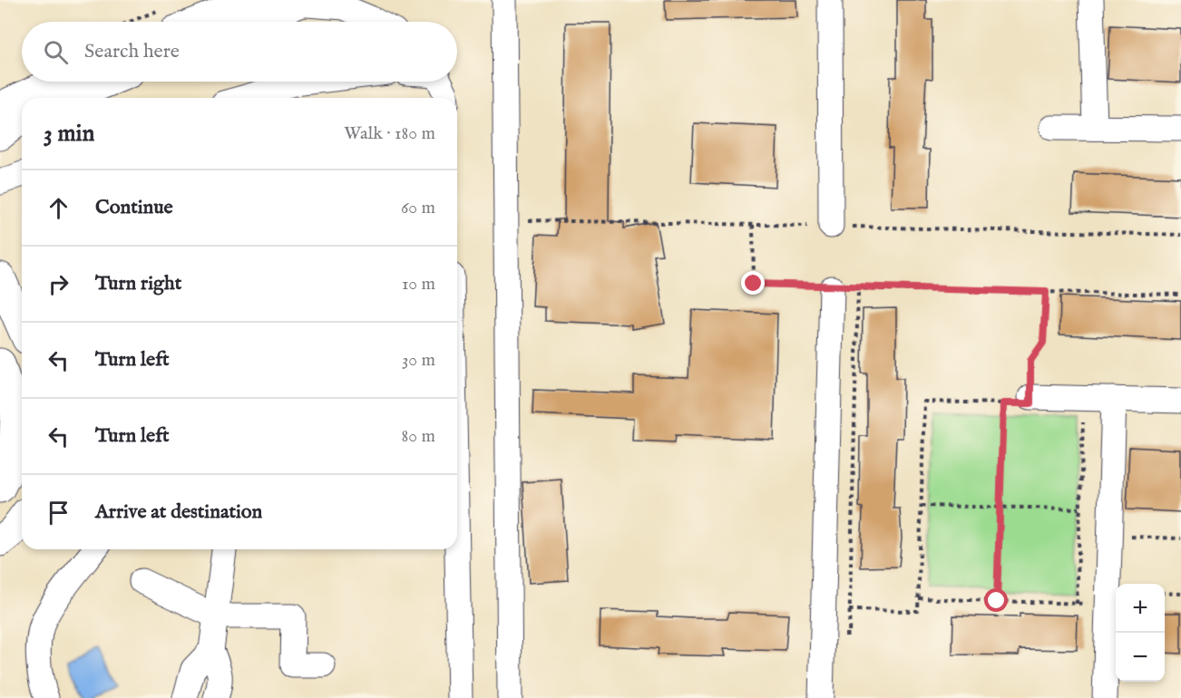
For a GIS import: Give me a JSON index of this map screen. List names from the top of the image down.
{
  "page": {
    "search": "Search here",
    "heading": ["3 min", "Walk · 180 m"],
    "list": [
      ["Continue", "60 m"],
      ["Turn right", "10 m"],
      ["Turn left", "30 m"],
      ["Turn left", "80 m"],
      "Arrive at destination"
    ],
    "map_buttons": ["+", "−"]
  }
}
